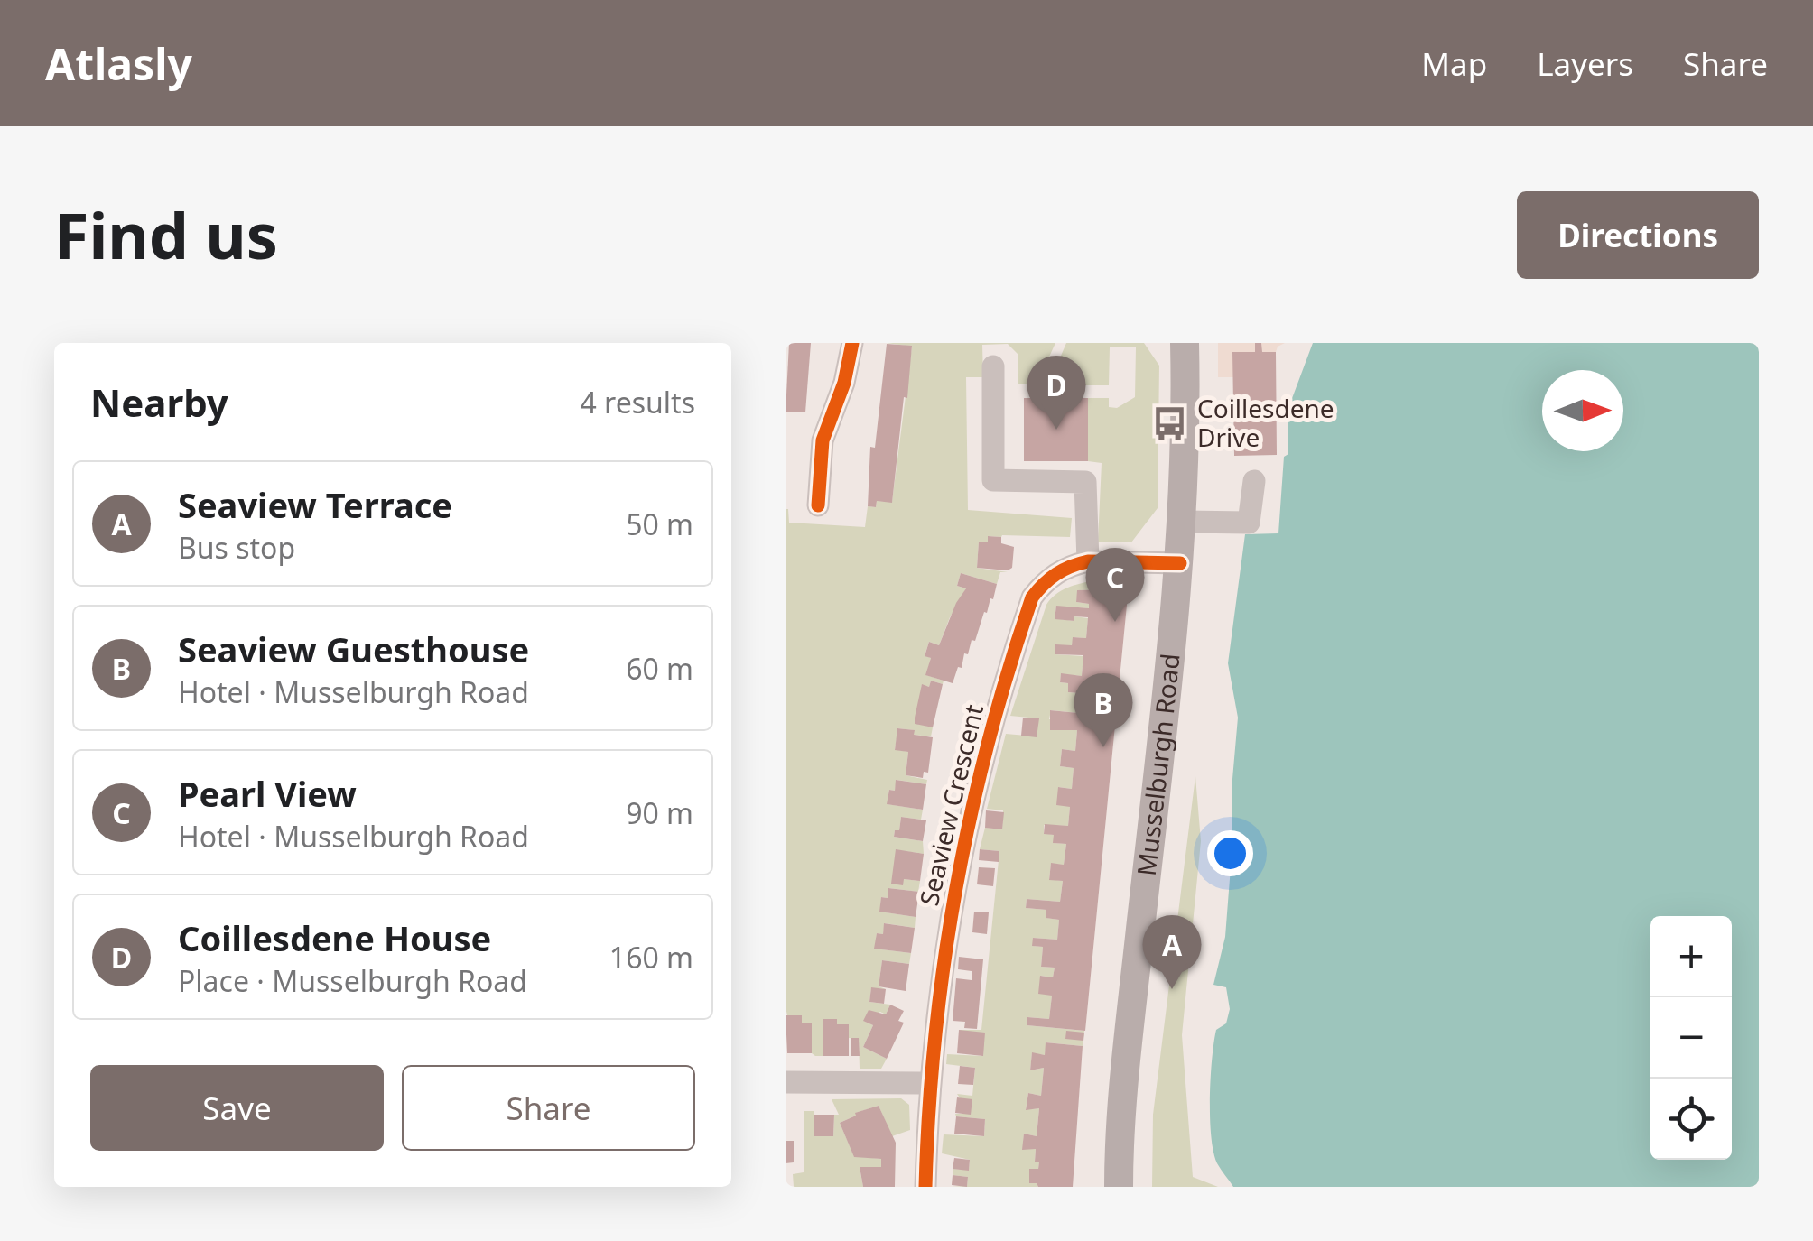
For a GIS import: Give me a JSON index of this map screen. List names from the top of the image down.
{
  "streets": {
    "main road": ["Musselburgh Road"],
    "street": ["Seaview Crescent"]
  },
  "crossings": [
    ["Musselburgh Road", "Seaview Crescent"]
  ],
  "places": {
    "bus stop": ["Coillesdene Drive"]
  },
  "north": "right",
  "page": {
    "header": "Atlasly",
    "nav": ["Map", "Layers", "Share"],
    "title": "Find us",
    "buttons": [
      "Directions",
      ["Save", "Share"]
    ],
    "heading": ["Nearby", "4 results"],
    "pins": [
      "D",
      "C",
      "B",
      "A"
    ],
    "list": [
      {
        "mark": "A",
        "name": "Seaview Terrace",
        "note": "Bus stop",
        "value": "50 m"
      },
      {
        "mark": "B",
        "name": "Seaview Guesthouse",
        "note": "Hotel · Musselburgh Road",
        "value": "60 m"
      },
      {
        "mark": "C",
        "name": "Pearl View",
        "note": "Hotel · Musselburgh Road",
        "value": "90 m"
      },
      {
        "mark": "D",
        "name": "Coillesdene House",
        "note": "Place · Musselburgh Road",
        "value": "160 m"
      }
    ],
    "map_buttons": ["+", "−"]
  }
}
